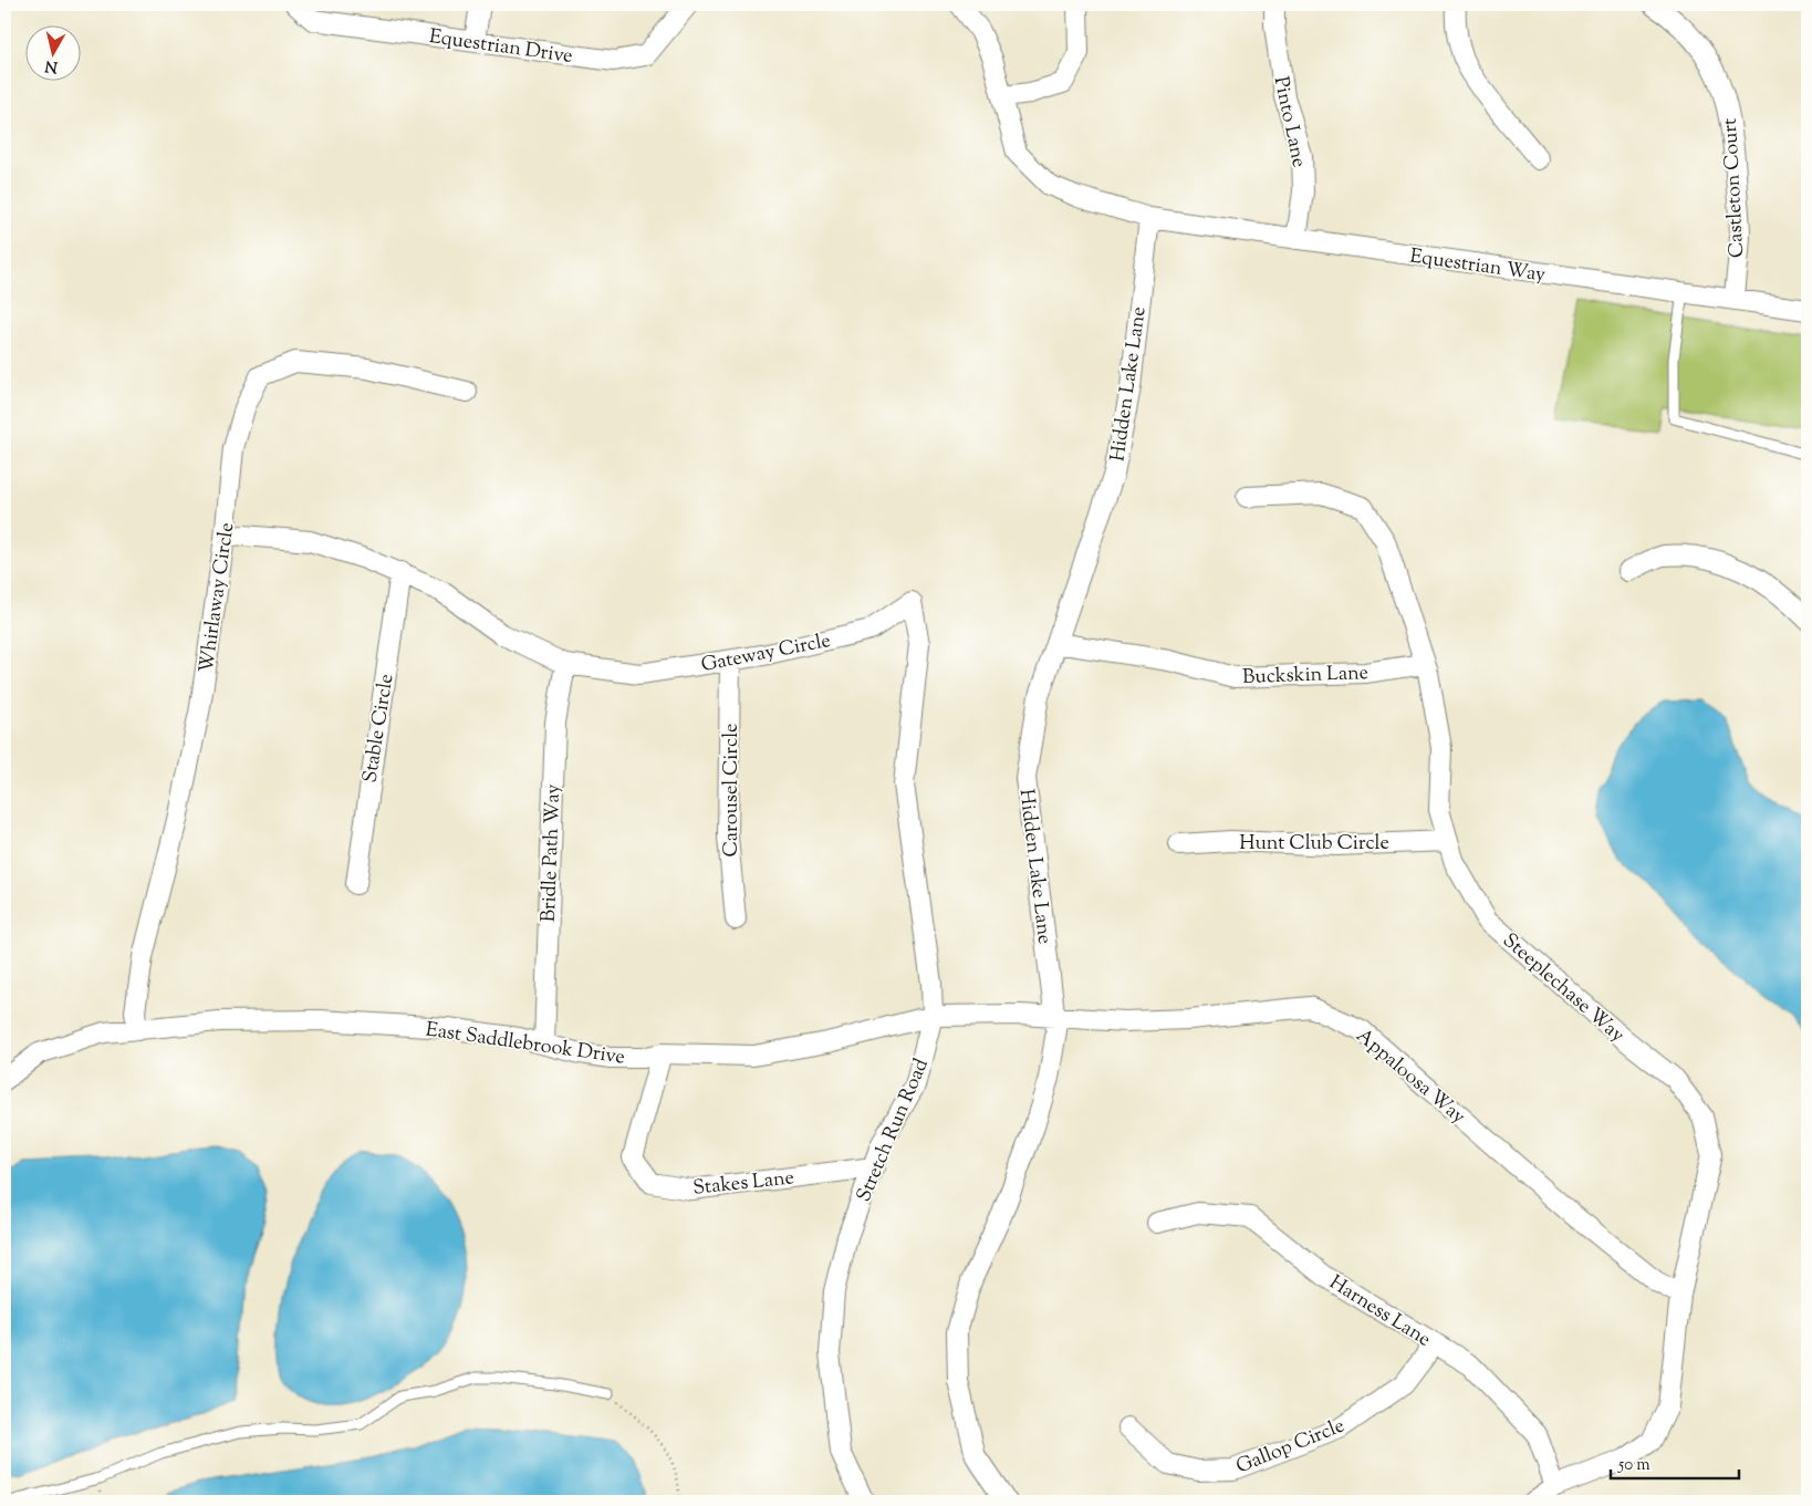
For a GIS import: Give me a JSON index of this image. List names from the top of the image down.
{
  "streets": {
    "street": [
      "Equestrian Drive",
      "Pinto Lane",
      "Castleton Court",
      "Equestrian Way",
      "Hidden Lake Lane",
      "Whirlaway Circle",
      "Gateway Circle",
      "Buckskin Lane",
      "Stable Circle",
      "Carousel Circle",
      "Hunt Club Circle",
      "Bridle Path Way",
      "Steeplechase Way",
      "East Saddlebrook Drive",
      "Appaloosa Way",
      "Stretch Run Road",
      "Stakes Lane",
      "Harness Lane",
      "Gallop Circle"
    ]
  },
  "crossings": [
    ["Pinto Lane", "Equestrian Way"],
    ["Castleton Court", "Equestrian Way"],
    ["Equestrian Way", "Hidden Lake Lane"],
    ["Hidden Lake Lane", "Buckskin Lane"],
    ["Hidden Lake Lane", "East Saddlebrook Drive"],
    ["Hidden Lake Lane", "Appaloosa Way"],
    ["Whirlaway Circle", "Gateway Circle"],
    ["Whirlaway Circle", "East Saddlebrook Drive"],
    ["Gateway Circle", "Stable Circle"],
    ["Gateway Circle", "Carousel Circle"],
    ["Gateway Circle", "Bridle Path Way"],
    ["Gateway Circle", "East Saddlebrook Drive"],
    ["Gateway Circle", "Stretch Run Road"],
    ["Buckskin Lane", "Steeplechase Way"],
    ["Hunt Club Circle", "Steeplechase Way"],
    ["Bridle Path Way", "East Saddlebrook Drive"],
    ["Steeplechase Way", "Appaloosa Way"],
    ["Steeplechase Way", "Harness Lane"],
    ["East Saddlebrook Drive", "Appaloosa Way"],
    ["East Saddlebrook Drive", "Stretch Run Road"],
    ["East Saddlebrook Drive", "Stakes Lane"],
    ["Stretch Run Road", "Stakes Lane"],
    ["Harness Lane", "Gallop Circle"]
  ],
  "scale_bar": "50 m",
  "north": "bottom"
}
